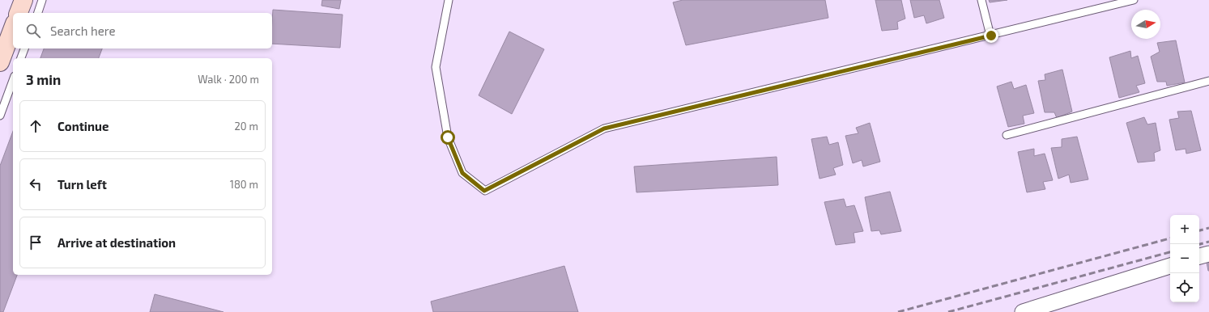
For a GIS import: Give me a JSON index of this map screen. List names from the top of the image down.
{
  "north": "right",
  "page": {
    "search": "Search here",
    "heading": ["3 min", "Walk · 200 m"],
    "list": [
      ["Continue", "20 m"],
      ["Turn left", "180 m"],
      "Arrive at destination"
    ],
    "map_buttons": ["+", "−"]
  }
}
